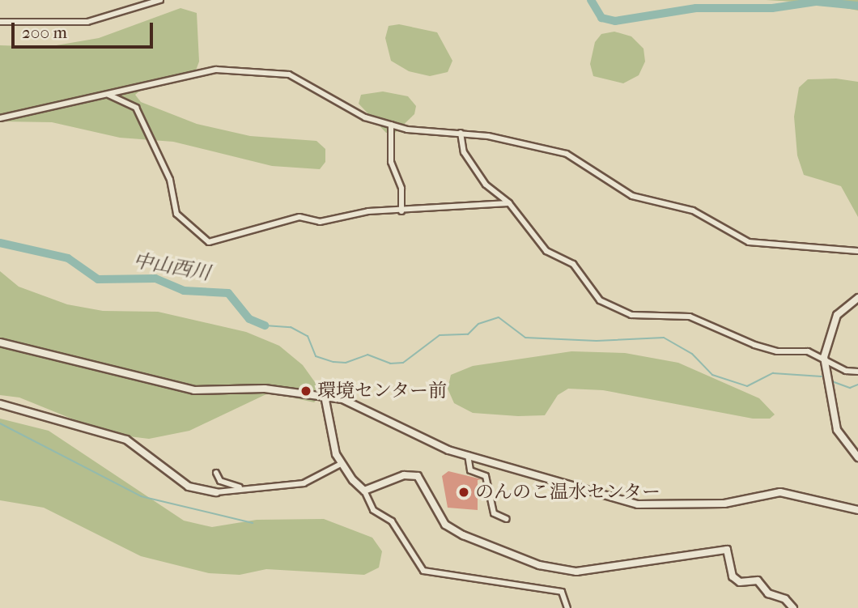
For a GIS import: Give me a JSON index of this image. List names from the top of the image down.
{
  "water": ["中山西川"],
  "places": ["環境センター前", "のんのこ温水センター"],
  "scale_bar": "200 m"
}
